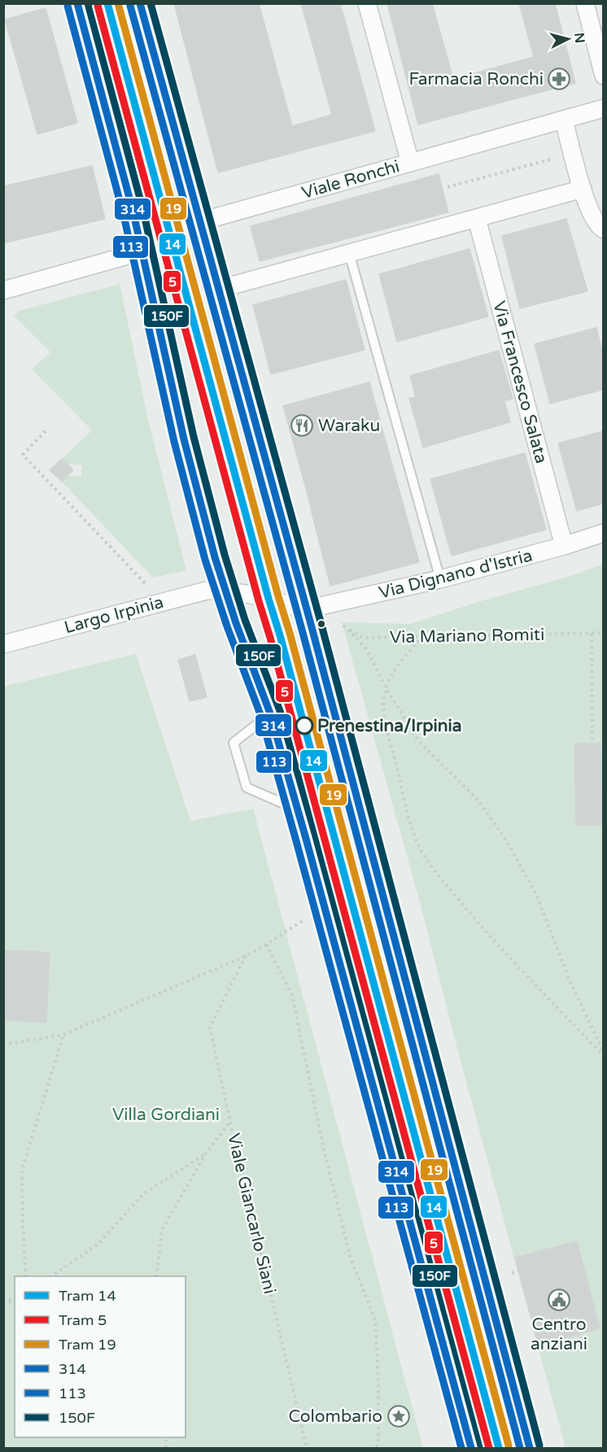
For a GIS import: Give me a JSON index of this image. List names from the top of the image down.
{
  "streets": {
    "street": [
      "Viale Ronchi",
      "Via Francesco Salata",
      "Via Dignano d'Istria",
      "Largo Irpinia"
    ],
    "path": ["Via Mariano Romiti", "Viale Giancarlo Siani"]
  },
  "crossings": [
    ["Via Francesco Salata", "Via Dignano d'Istria"],
    ["Via Dignano d'Istria", "Largo Irpinia"]
  ],
  "parks": ["Villa Gordiani"],
  "places": {
    "pharmacy": ["Farmacia Ronchi"],
    "restaurant": ["Waraku"],
    "other": ["Prenestina/Irpinia"],
    "public building": ["Centro anziani"],
    "place": ["Colombario"]
  },
  "lines": [
    "tram line 14",
    "tram line 19",
    "transit line 314",
    "transit line 150F",
    "tram line 5",
    "transit line 113"
  ],
  "legend": [
    "Tram 14",
    "Tram 5",
    "Tram 19",
    "314",
    "113",
    "150F"
  ],
  "north": "right"
}
